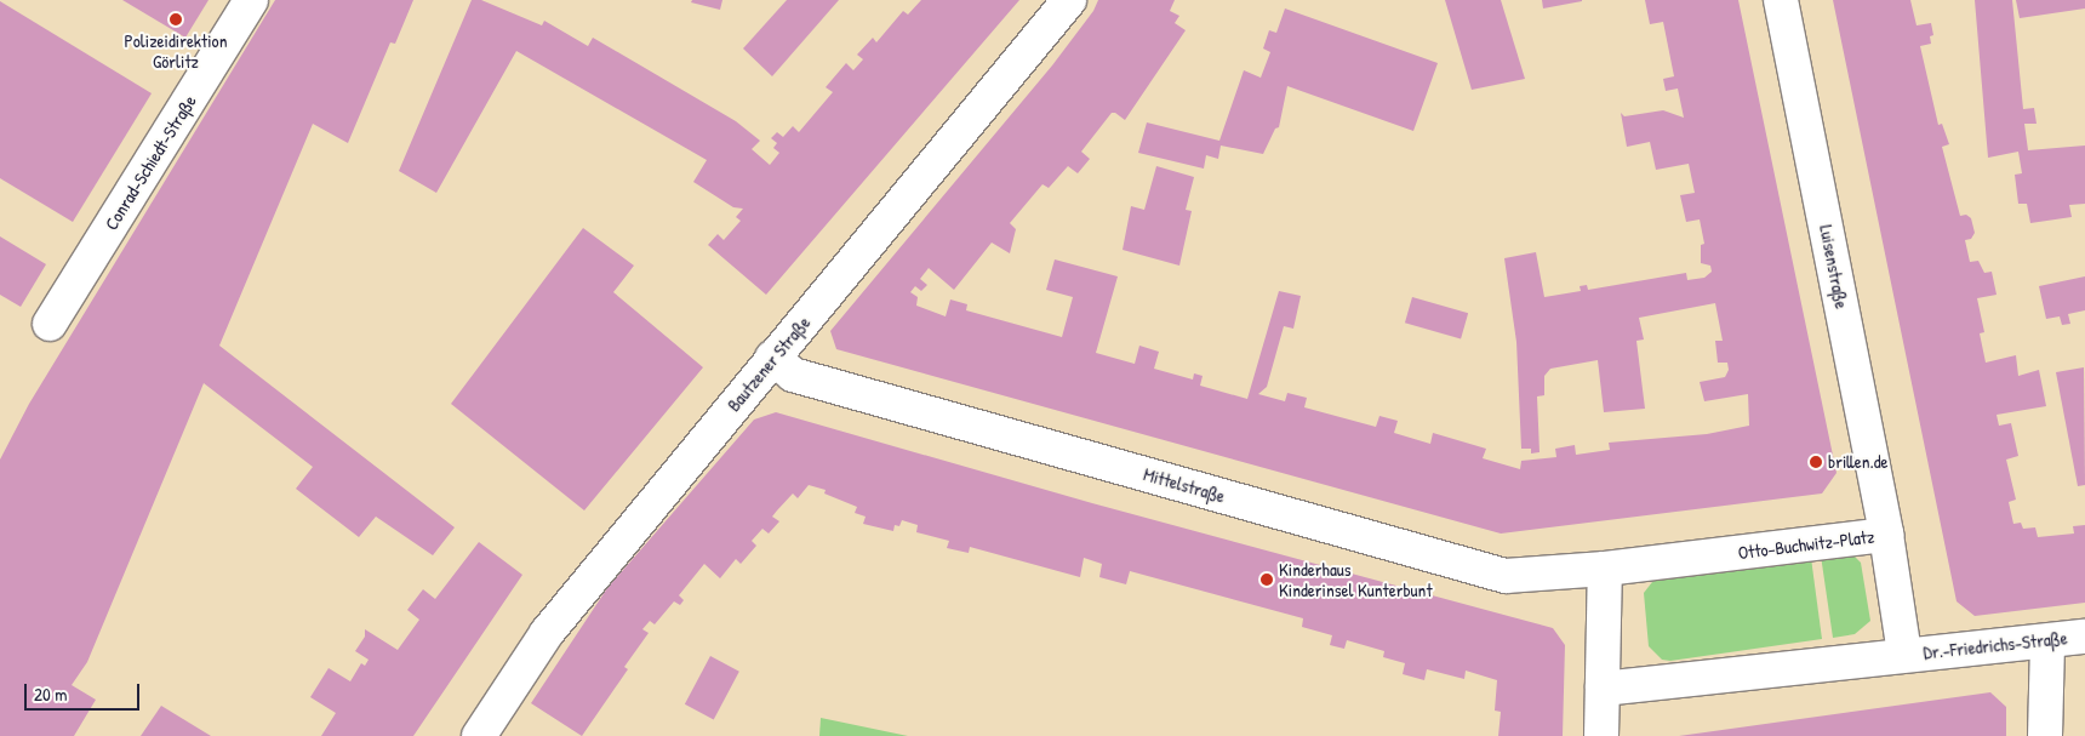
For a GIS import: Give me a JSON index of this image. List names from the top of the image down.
{
  "streets": {
    "street": [
      "Conrad-Schiedt-Straße",
      "Luisenstraße",
      "Bautzener Straße",
      "Mittelstraße",
      "Otto-Buchwitz-Platz",
      "Dr.-Friedrichs-Straße"
    ]
  },
  "crossings": [
    ["Luisenstraße", "Otto-Buchwitz-Platz"],
    ["Bautzener Straße", "Mittelstraße"],
    ["Mittelstraße", "Otto-Buchwitz-Platz"],
    ["Otto-Buchwitz-Platz", "Dr.-Friedrichs-Straße"]
  ],
  "places": ["Polizeidirektion Görlitz", "brillen.de", "Kinderhaus Kinderinsel Kunterbunt"],
  "scale_bar": "20 m"
}
